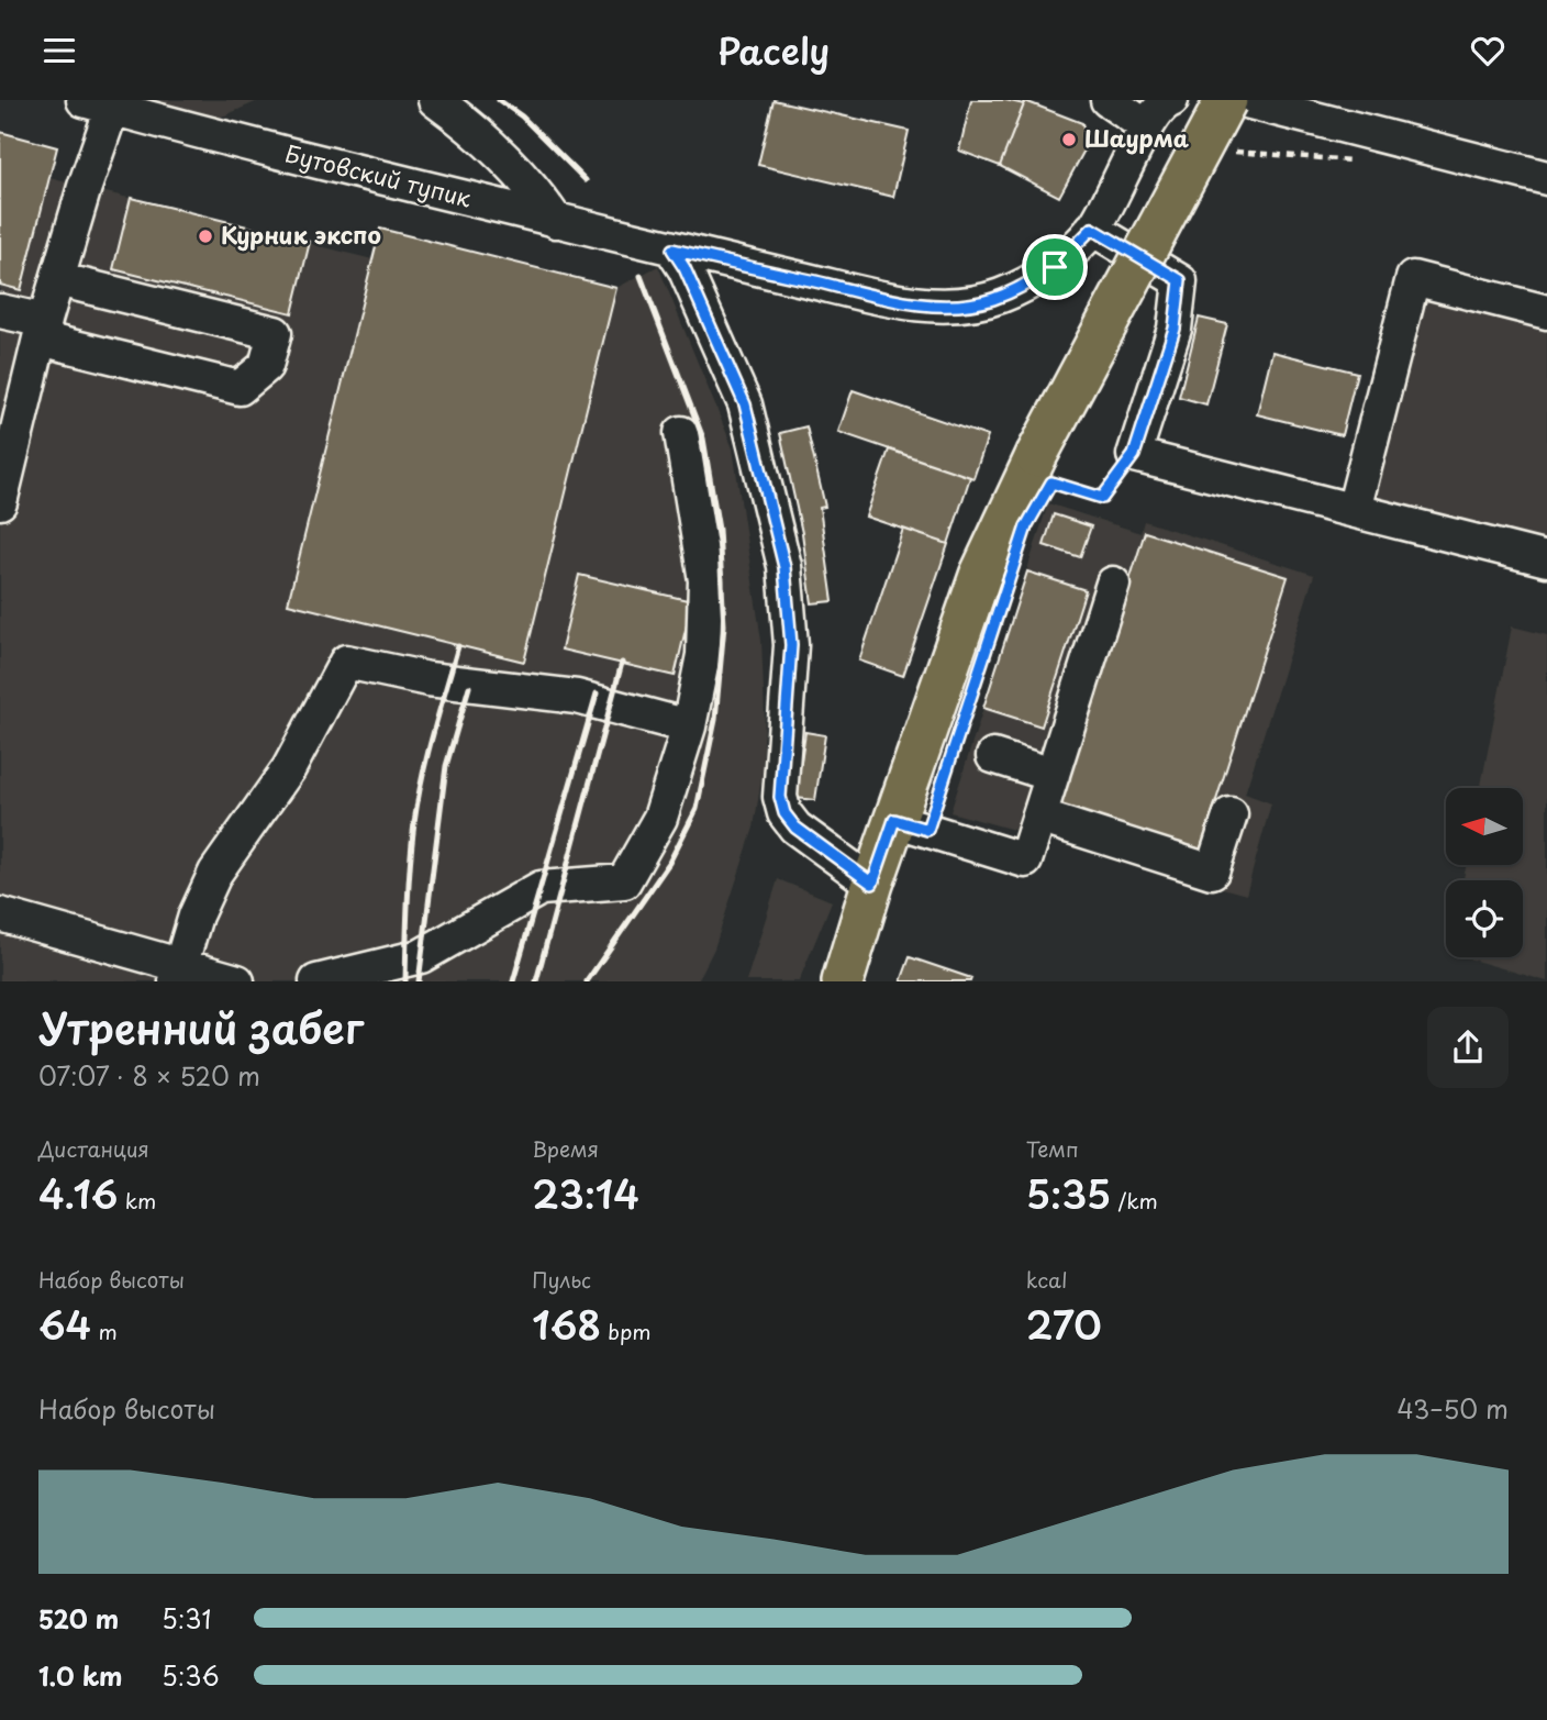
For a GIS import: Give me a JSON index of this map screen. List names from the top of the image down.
{
  "streets": {
    "street": ["Бутовский тупик"]
  },
  "places": ["Шаурма", "Курник экспо"],
  "north": "left",
  "page": {
    "header": "Pacely",
    "heading": ["Утренний забег", "07:07 · 8 × 520 m"],
    "stats": [
      ["Дистанция", "4.16 km"],
      ["Время", "23:14"],
      ["Темп", "5:35 /km"],
      ["Набор высоты", "64 m"],
      ["Пульс", "168 bpm"],
      ["kcal", "270"]
    ],
    "chart": ["Набор высоты", "43–50 m"],
    "list": [
      {
        "name": "520 m",
        "note": "5:31"
      },
      {
        "name": "1.0 km",
        "note": "5:36"
      }
    ]
  }
}
